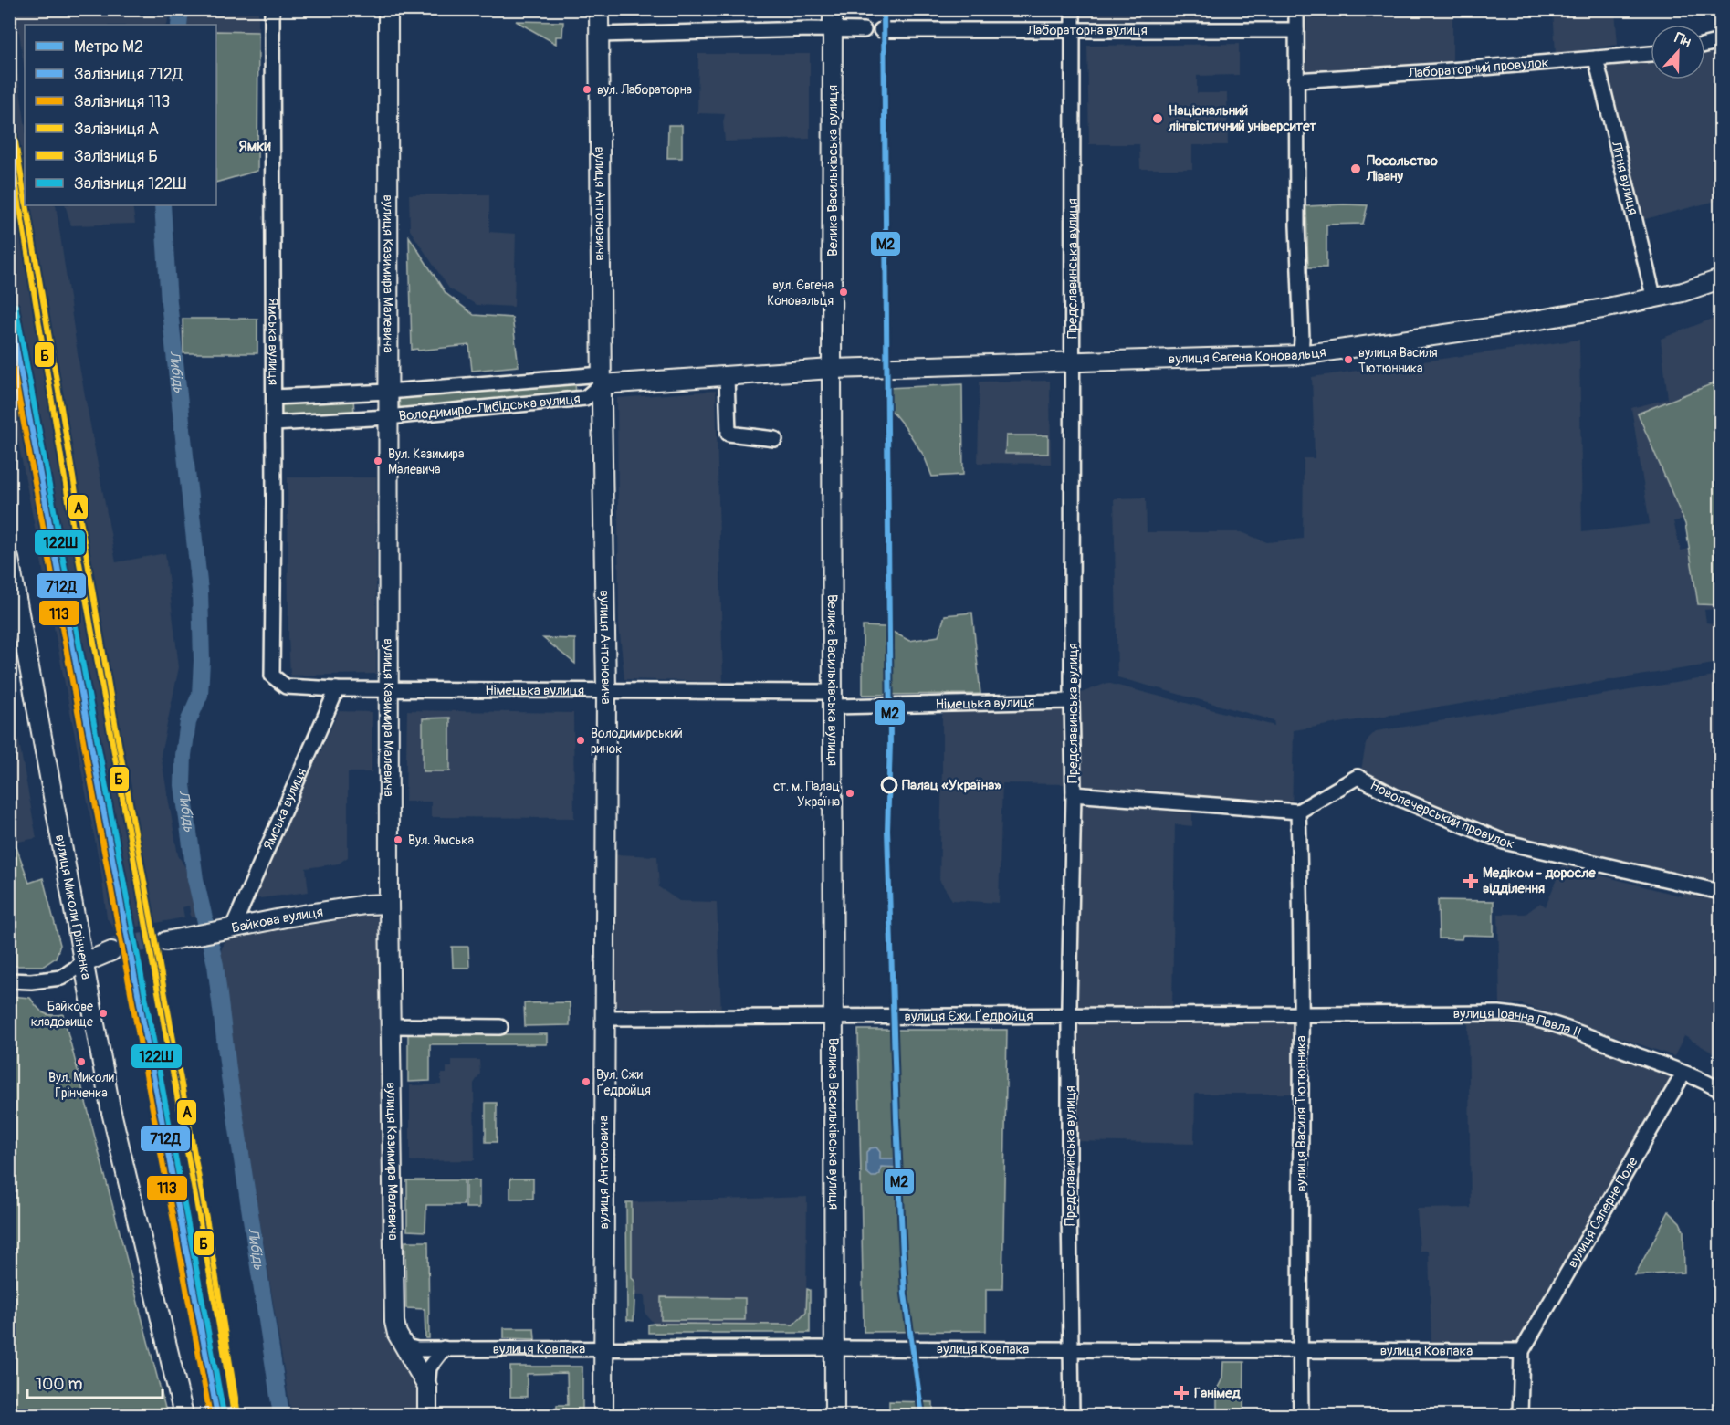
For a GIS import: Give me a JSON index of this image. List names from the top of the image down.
{
  "streets": {
    "main road": [
      "Велика Васильківська вулиця",
      "вулиця Антоновича",
      "вулиця Казимира Малевича",
      "вулиця Євгена Коновальця",
      "Володимиро-Либідська вулиця",
      "вулиця Миколи Грінченка",
      "Байкова вулиця"
    ],
    "street": [
      "Лабораторна вулиця",
      "Лабораторний провулок",
      "Літня вулиця",
      "Предславинська вулиця",
      "Ямська вулиця",
      "Німецька вулиця",
      "Новопечерський провулок",
      "вулиця Єжи Ґедройця",
      "вулиця Іоанна Павла II",
      "вулиця Василя Тютюнника",
      "вулиця Саперне Поле",
      "вулиця Ковпака"
    ]
  },
  "crossings": [
    ["Лабораторна вулиця", "Предславинська вулиця"],
    ["Лабораторний провулок", "Літня вулиця"],
    ["Велика Васильківська вулиця", "вулиця Євгена Коновальця"],
    ["Велика Васильківська вулиця", "Володимиро-Либідська вулиця"],
    ["Велика Васильківська вулиця", "Німецька вулиця"],
    ["Велика Васильківська вулиця", "вулиця Єжи Ґедройця"],
    ["Велика Васильківська вулиця", "вулиця Ковпака"],
    ["Літня вулиця", "вулиця Євгена Коновальця"],
    ["вулиця Антоновича", "Володимиро-Либідська вулиця"],
    ["вулиця Антоновича", "Німецька вулиця"],
    ["вулиця Антоновича", "вулиця Єжи Ґедройця"],
    ["вулиця Антоновича", "вулиця Ковпака"],
    ["Предславинська вулиця", "вулиця Євгена Коновальця"],
    ["Предславинська вулиця", "Німецька вулиця"],
    ["Предславинська вулиця", "вулиця Єжи Ґедройця"],
    ["Предславинська вулиця", "вулиця Ковпака"],
    ["вулиця Казимира Малевича", "Володимиро-Либідська вулиця"],
    ["вулиця Казимира Малевича", "Німецька вулиця"],
    ["вулиця Казимира Малевича", "Байкова вулиця"],
    ["вулиця Казимира Малевича", "вулиця Ковпака"],
    ["Ямська вулиця", "Володимиро-Либідська вулиця"],
    ["Ямська вулиця", "Німецька вулиця"],
    ["Ямська вулиця", "Байкова вулиця"],
    ["вулиця Євгена Коновальця", "Володимиро-Либідська вулиця"],
    ["Новопечерський провулок", "вулиця Василя Тютюнника"],
    ["вулиця Єжи Ґедройця", "вулиця Іоанна Павла II"],
    ["вулиця Єжи Ґедройця", "вулиця Василя Тютюнника"],
    ["вулиця Іоанна Павла II", "вулиця Василя Тютюнника"],
    ["вулиця Іоанна Павла II", "вулиця Саперне Поле"],
    ["вулиця Василя Тютюнника", "вулиця Ковпака"],
    ["вулиця Саперне Поле", "вулиця Ковпака"]
  ],
  "districts": ["Ямки"],
  "water": ["Либідь"],
  "places": {
    "other": [
      "вул. Лаборaторна",
      "Національний лінгвістичний університет",
      "Посольство Лівану",
      "вул. Євгена Коновальця",
      "вулиця Василя Тютюнника",
      "Вул. Казимира Малевича",
      "Володимирський ринок",
      "Палац «Україна»",
      "ст. м. Палац Україна",
      "Вул. Ямська",
      "Байкове кладовище",
      "Вул. Миколи Грінченка",
      "Вул. Єжи Ґедройця"
    ],
    "health": ["Медіком - доросле відділення", "Ганімед"]
  },
  "lines": [
    "metro line M2",
    "rail line A",
    "rail line Б",
    "rail line 122Ш",
    "rail line 712Д",
    "rail line 113"
  ],
  "legend": [
    "Метро M2",
    "Залізниця 712Д",
    "Залізниця 113",
    "Залізниця A",
    "Залізниця Б",
    "Залізниця 122Ш"
  ],
  "scale_bar": "100 m",
  "north": "top"
}
